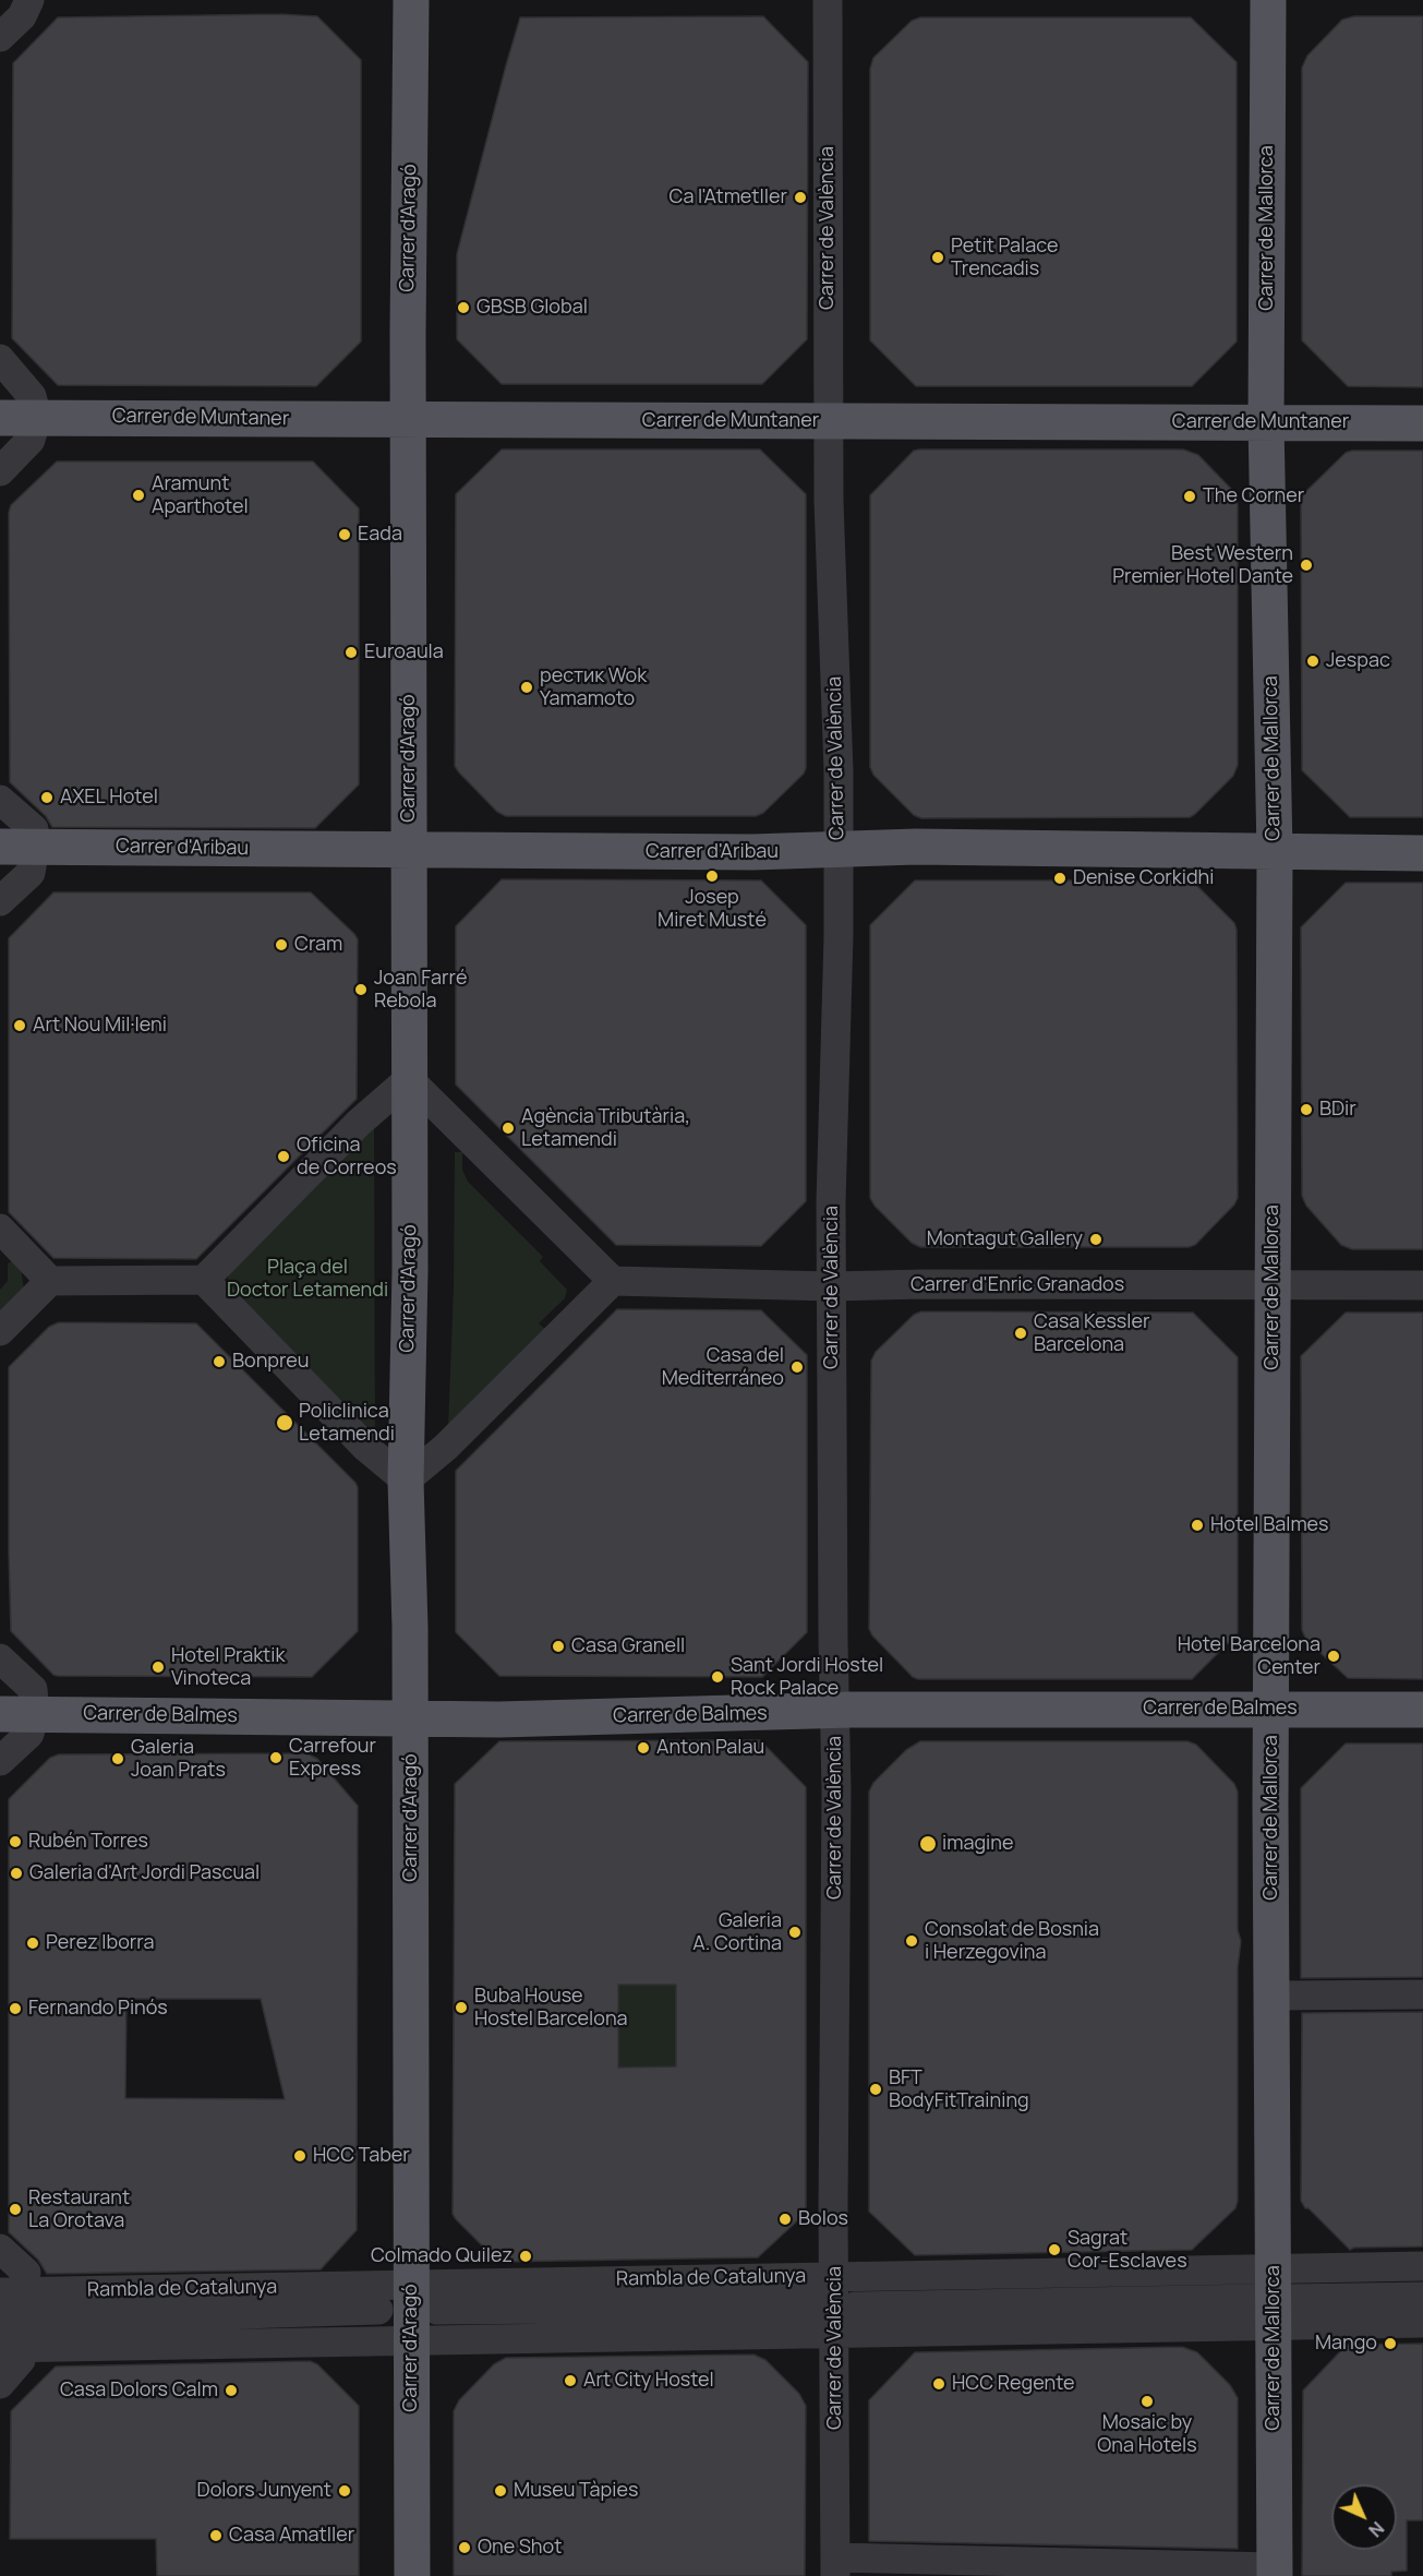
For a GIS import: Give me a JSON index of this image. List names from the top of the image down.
{
  "streets": {
    "main road": [
      "Carrer d'Aragó",
      "Carrer de Mallorca",
      "Carrer de Muntaner",
      "Carrer d'Aribau",
      "Carrer de Balmes"
    ],
    "street": ["Carrer de València", "Carrer d'Enric Granados", "Rambla de Catalunya"]
  },
  "crossings": [
    ["Carrer d'Aragó", "Carrer de Muntaner"],
    ["Carrer d'Aragó", "Carrer d'Aribau"],
    ["Carrer d'Aragó", "Carrer de Balmes"],
    ["Carrer d'Aragó", "Rambla de Catalunya"],
    ["Carrer de València", "Carrer de Muntaner"],
    ["Carrer de València", "Carrer d'Aribau"],
    ["Carrer de València", "Carrer d'Enric Granados"],
    ["Carrer de València", "Carrer de Balmes"],
    ["Carrer de València", "Rambla de Catalunya"],
    ["Carrer de Mallorca", "Carrer de Muntaner"],
    ["Carrer de Mallorca", "Carrer d'Aribau"],
    ["Carrer de Mallorca", "Carrer d'Enric Granados"],
    ["Carrer de Mallorca", "Carrer de Balmes"],
    ["Carrer de Mallorca", "Rambla de Catalunya"]
  ],
  "parks": ["Plaça del Doctor Letamendi"],
  "places": [
    "Ca l'Atmetller",
    "Petit Palace Trencadis",
    "GBSB Global",
    "Aramunt Aparthotel",
    "The Corner",
    "Eada",
    "Best Western Premier Hotel Dante",
    "Euroaula",
    "Jespac",
    "рестик Wok Yamamoto",
    "AXEL Hotel",
    "Josep Miret Musté",
    "Denise Corkidhi",
    "Cram",
    "Joan Farré Rebola",
    "Art Nou Mil·leni",
    "BDir",
    "Agència Tributària, Letamendi",
    "Oficina de Correos",
    "Montagut Gallery",
    "Casa Kessler Barcelona",
    "Bonpreu",
    "Casa del Mediterráneo",
    "Policlinica Letamendi",
    "Hotel Balmes",
    "Casa Granell",
    "Hotel Barcelona Center",
    "Hotel Praktik Vinoteca",
    "Sant Jordi Hostel Rock Palace",
    "Anton Palau",
    "Carrefour Express",
    "Galeria Joan Prats",
    "Rubén Torres",
    "imagine",
    "Galeria d'Art Jordi Pascual",
    "Galeria A. Cortina",
    "Consolat de Bosnia i Herzegovina",
    "Perez Iborra",
    "Buba House Hostel Barcelona",
    "Fernando Pinós",
    "BFT BodyFitTraining",
    "HCC Taber",
    "Restaurant La Orotava",
    "Bolos",
    "Sagrat Cor-Esclaves",
    "Colmado Quilez",
    "Mango",
    "Art City Hostel",
    "HCC Regente",
    "Casa Dolors Calm",
    "Mosaic by Ona Hotels",
    "Dolors Junyent",
    "Museu Tàpies",
    "Casa Amatller",
    "One Shot"
  ],
  "north": "bottom right"
}
